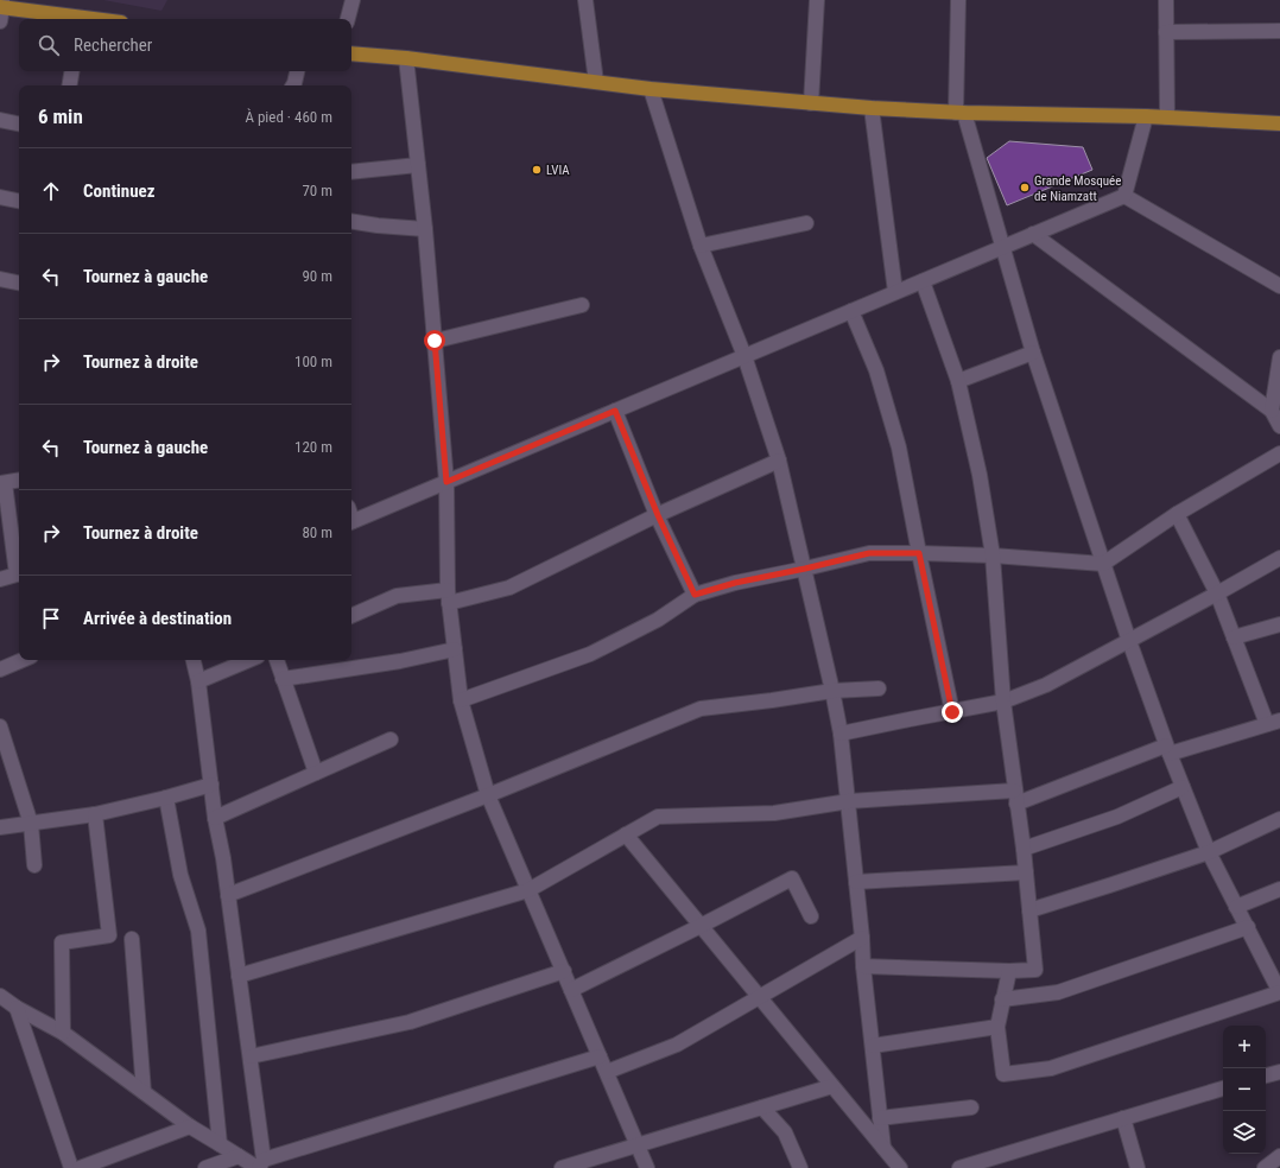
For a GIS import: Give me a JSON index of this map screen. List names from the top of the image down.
{
  "places": ["LVIA", "Grande Mosquée de Niamzatt"],
  "page": {
    "search": "Rechercher",
    "heading": ["6 min", "À pied · 460 m"],
    "list": [
      ["Continuez", "70 m"],
      ["Tournez à gauche", "90 m"],
      ["Tournez à droite", "100 m"],
      ["Tournez à gauche", "120 m"],
      ["Tournez à droite", "80 m"],
      "Arrivée à destination"
    ],
    "map_buttons": ["+", "−"]
  }
}
